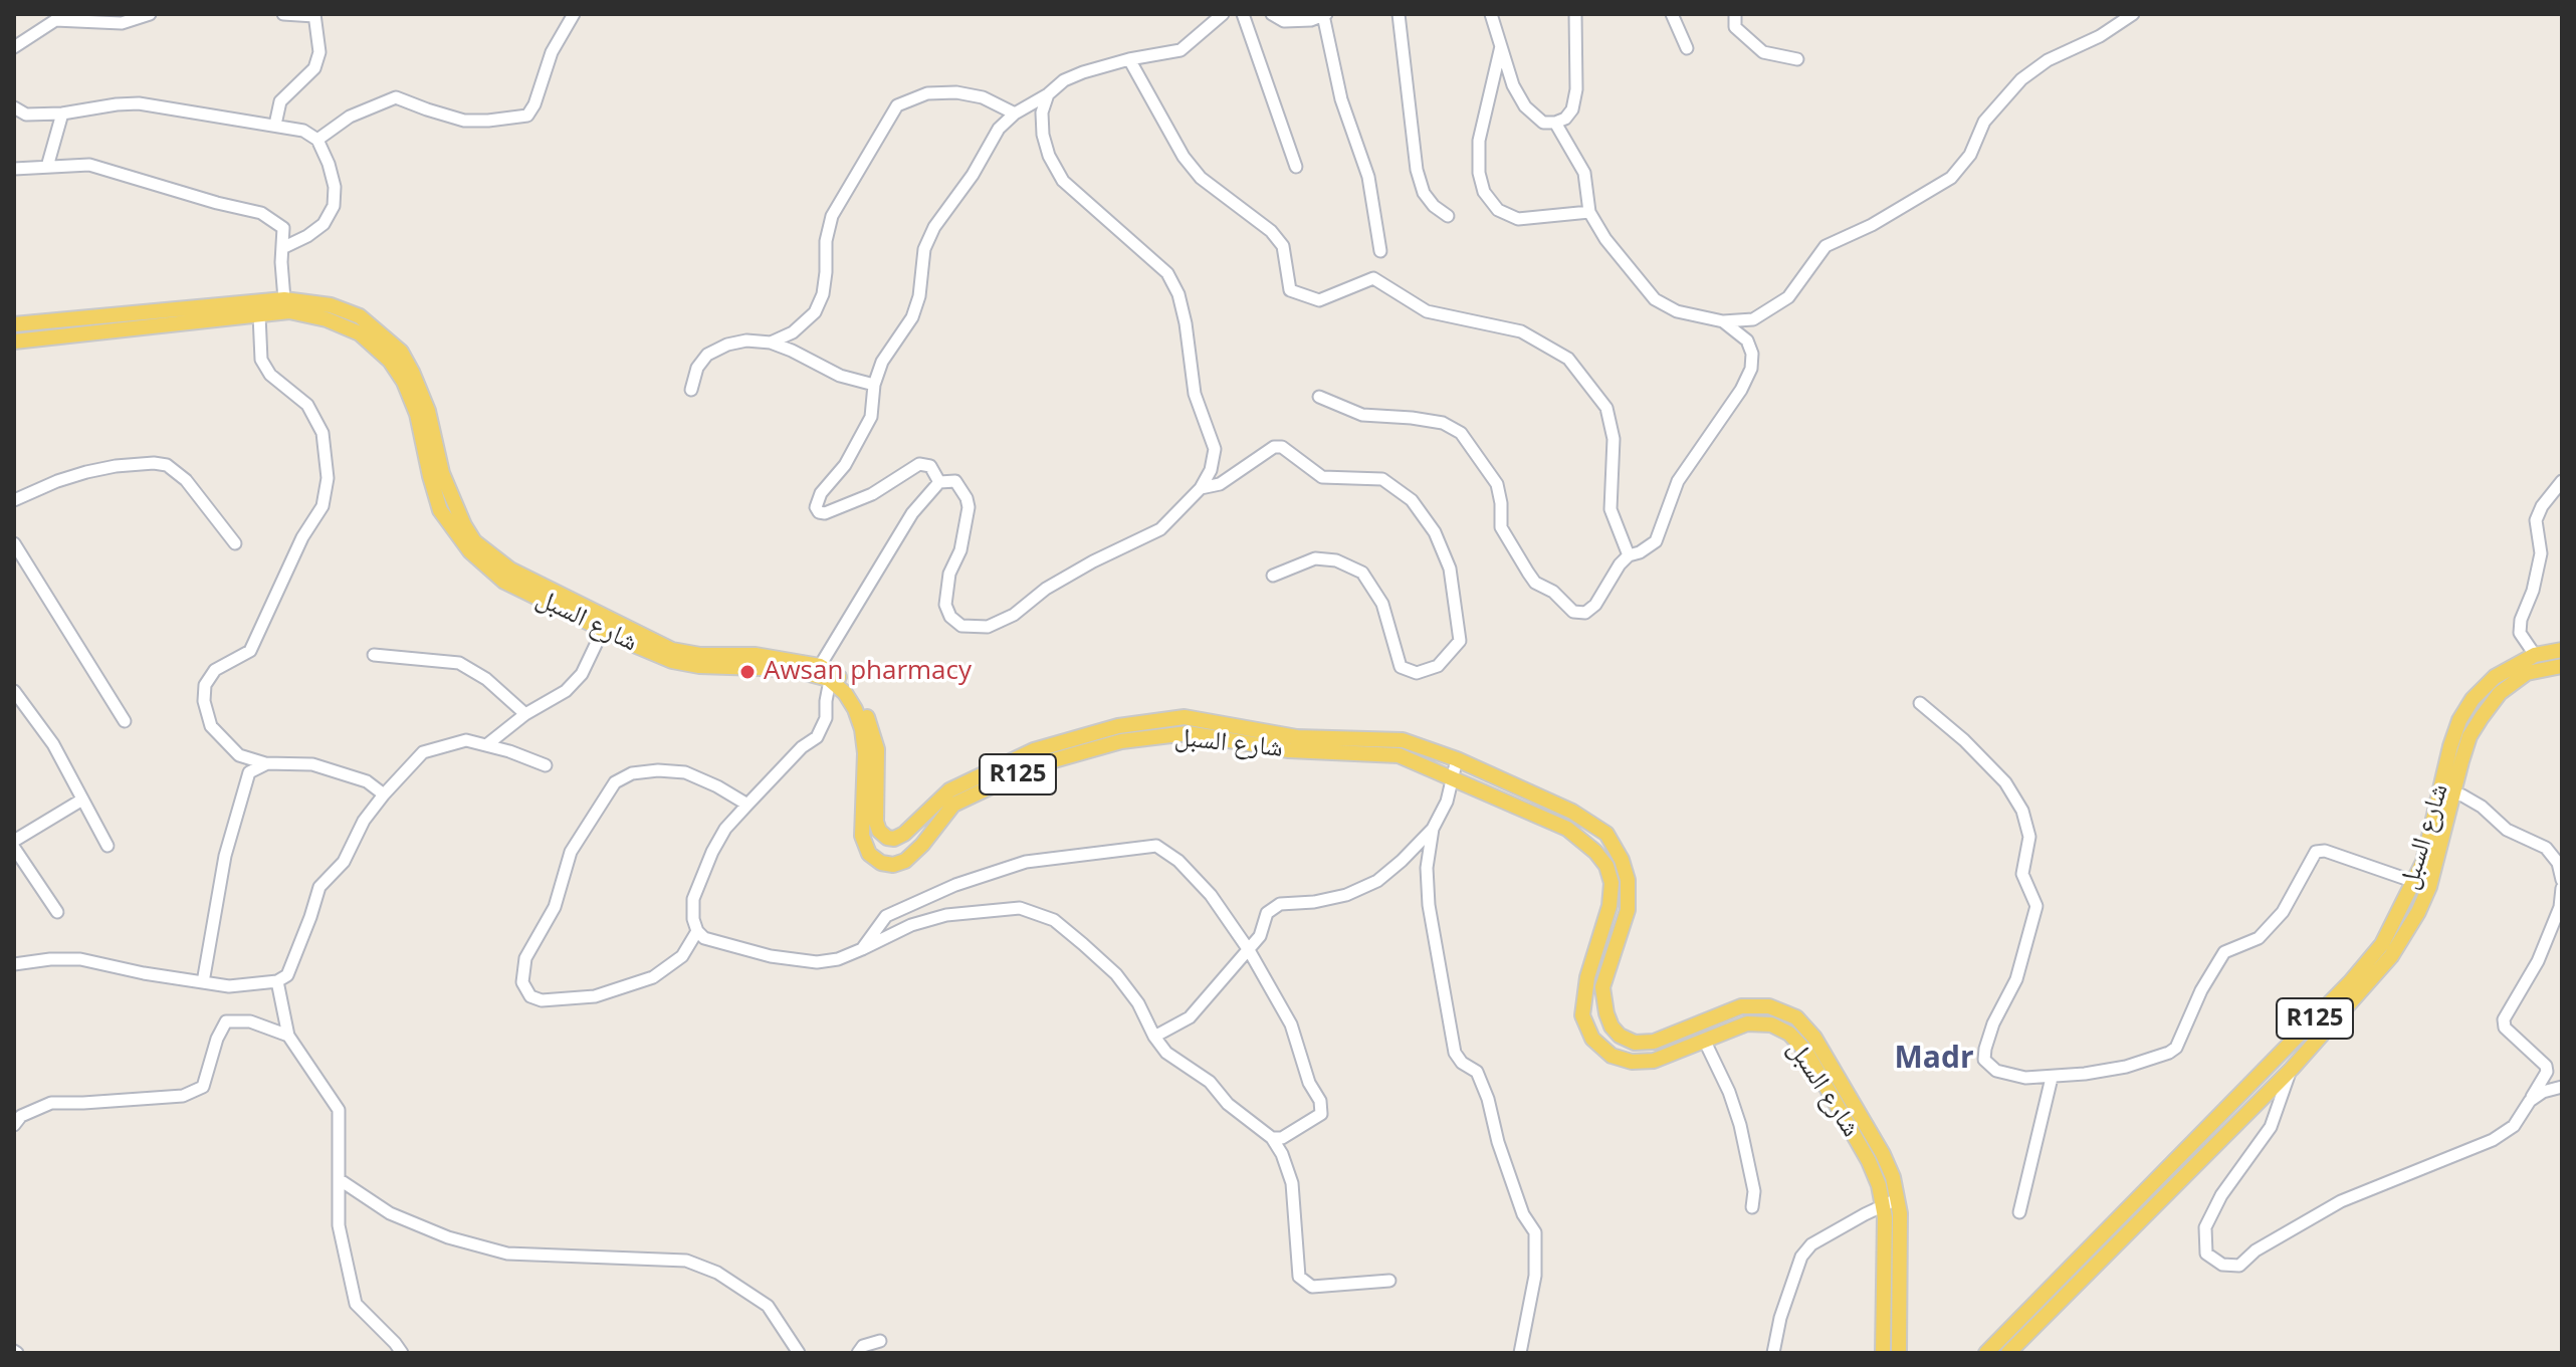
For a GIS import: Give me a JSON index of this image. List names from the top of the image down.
{
  "streets": {
    "main road": ["شارع السبل", "R125"]
  },
  "districts": ["Madr"],
  "places": ["Awsan pharmacy"]
}
